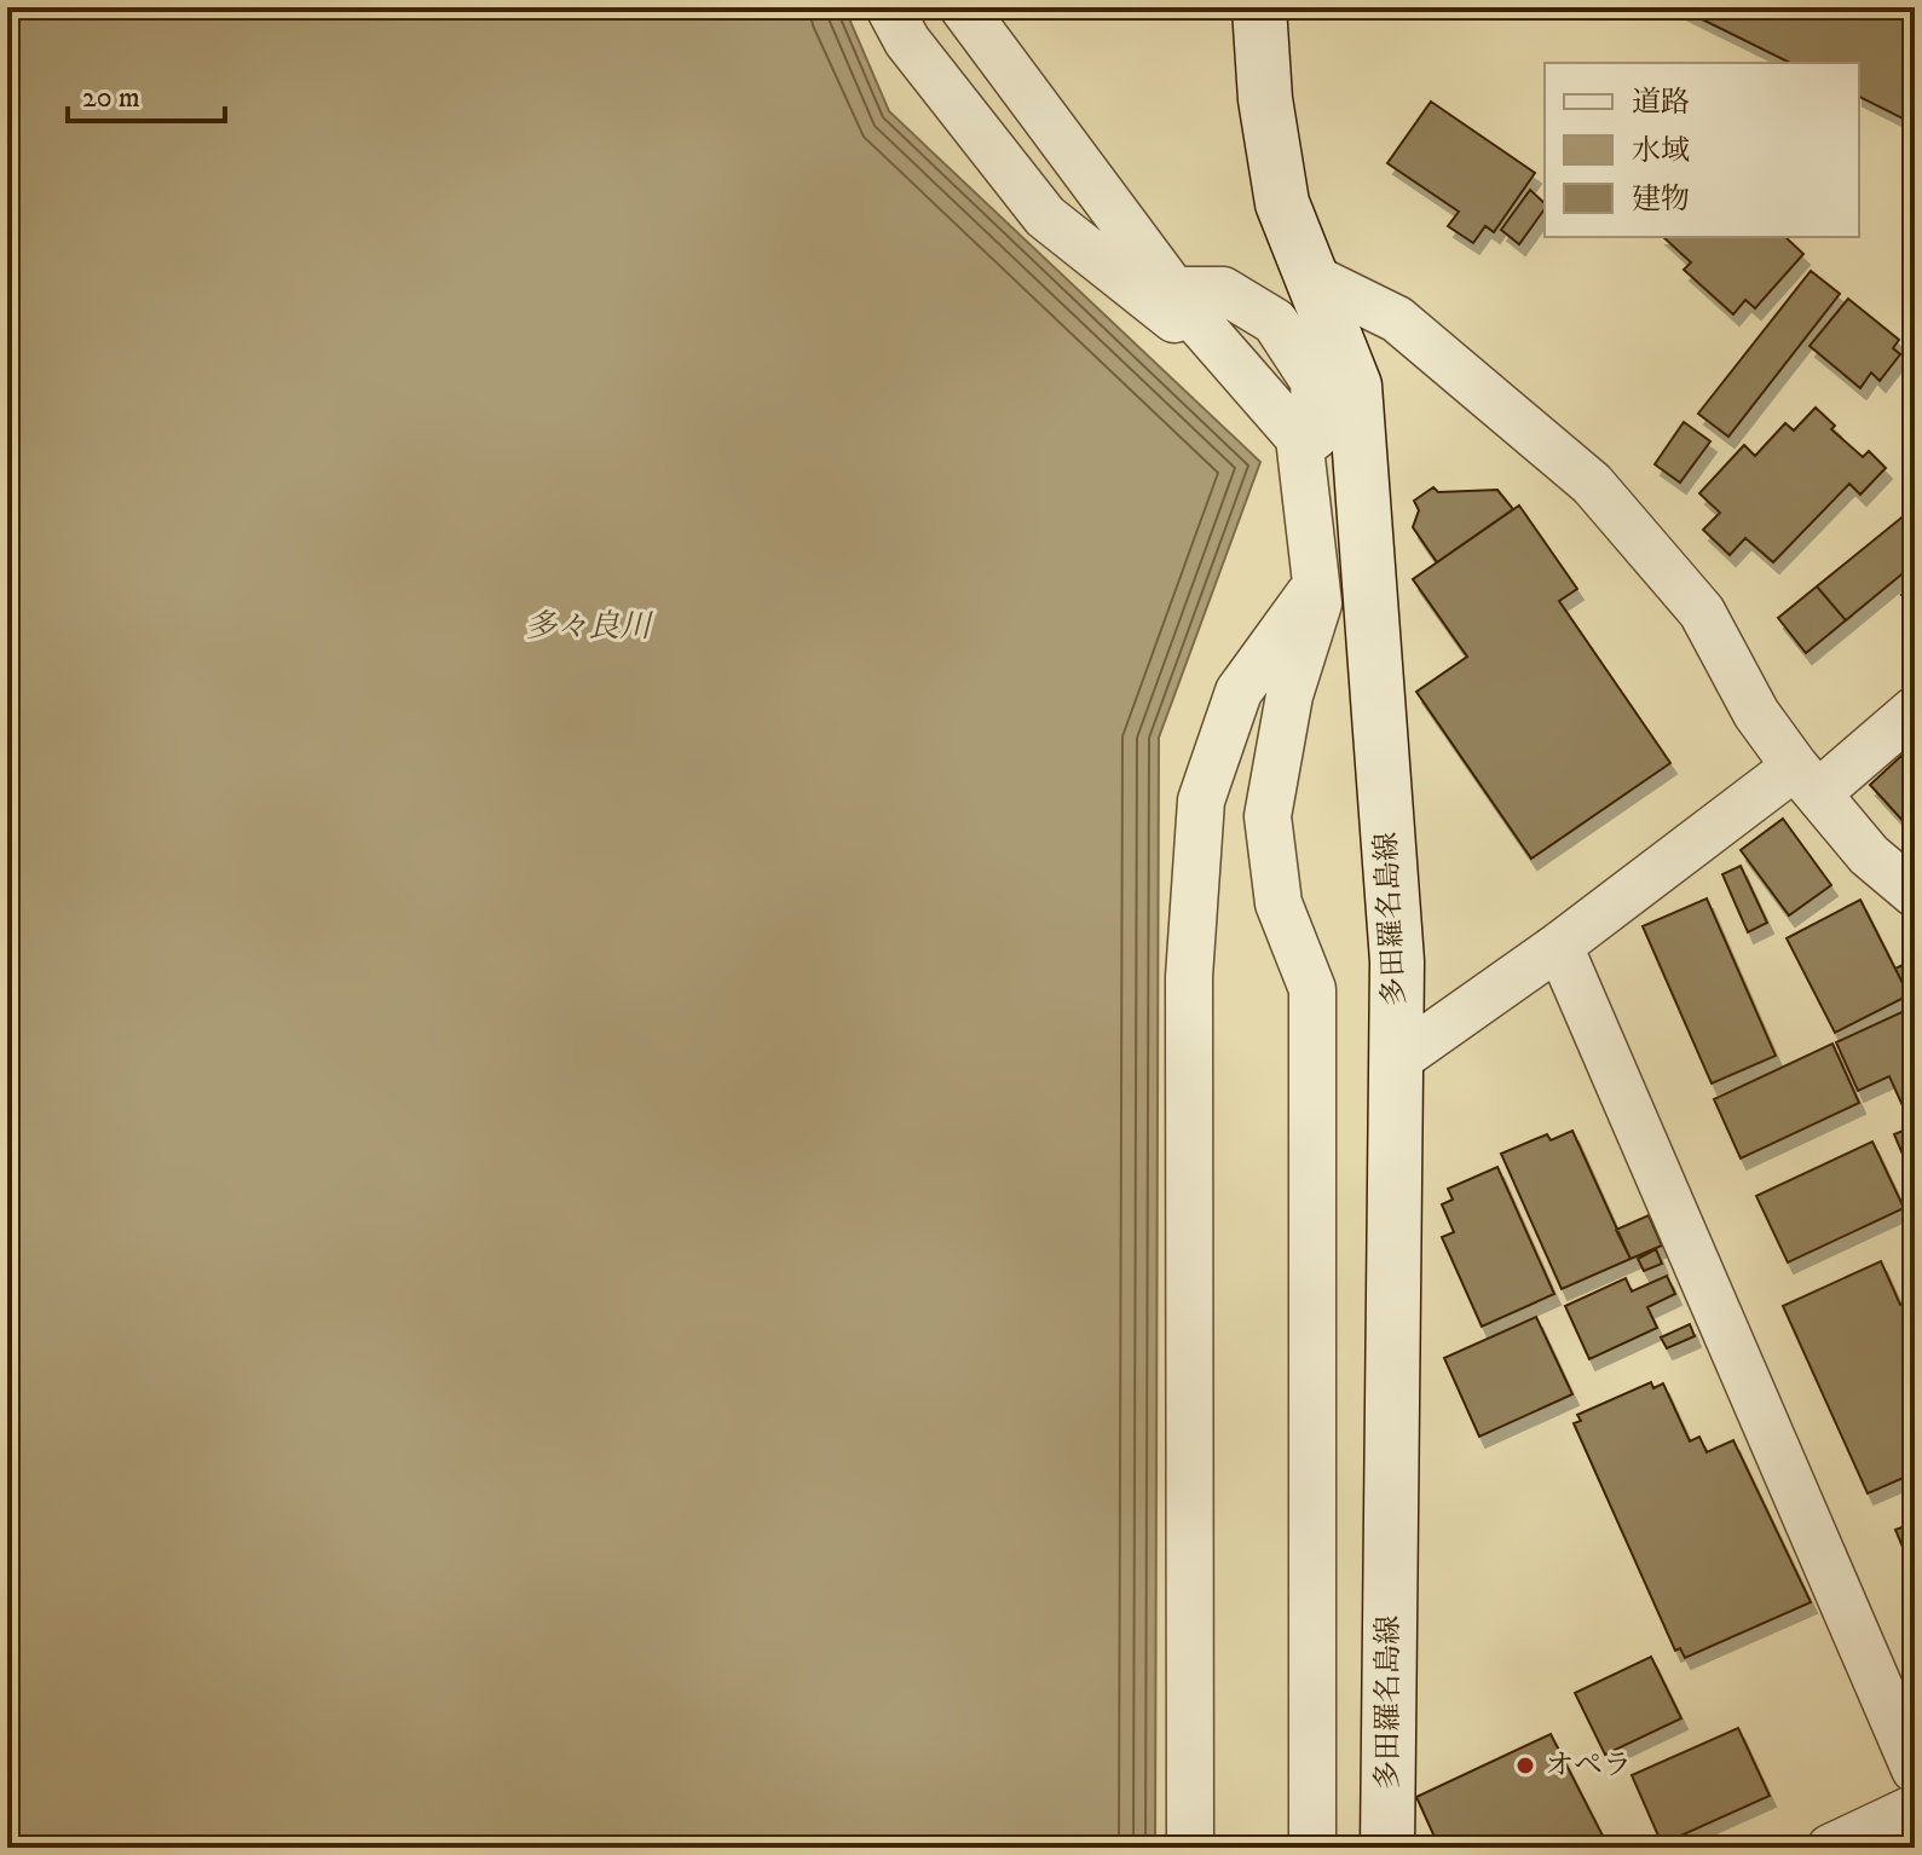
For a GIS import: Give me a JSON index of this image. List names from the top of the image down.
{
  "streets": {
    "main road": ["多田羅名島線"]
  },
  "water": ["多々良川"],
  "places": ["オペラ"],
  "legend": ["道路", "水域", "建物"],
  "scale_bar": "20 m"
}
